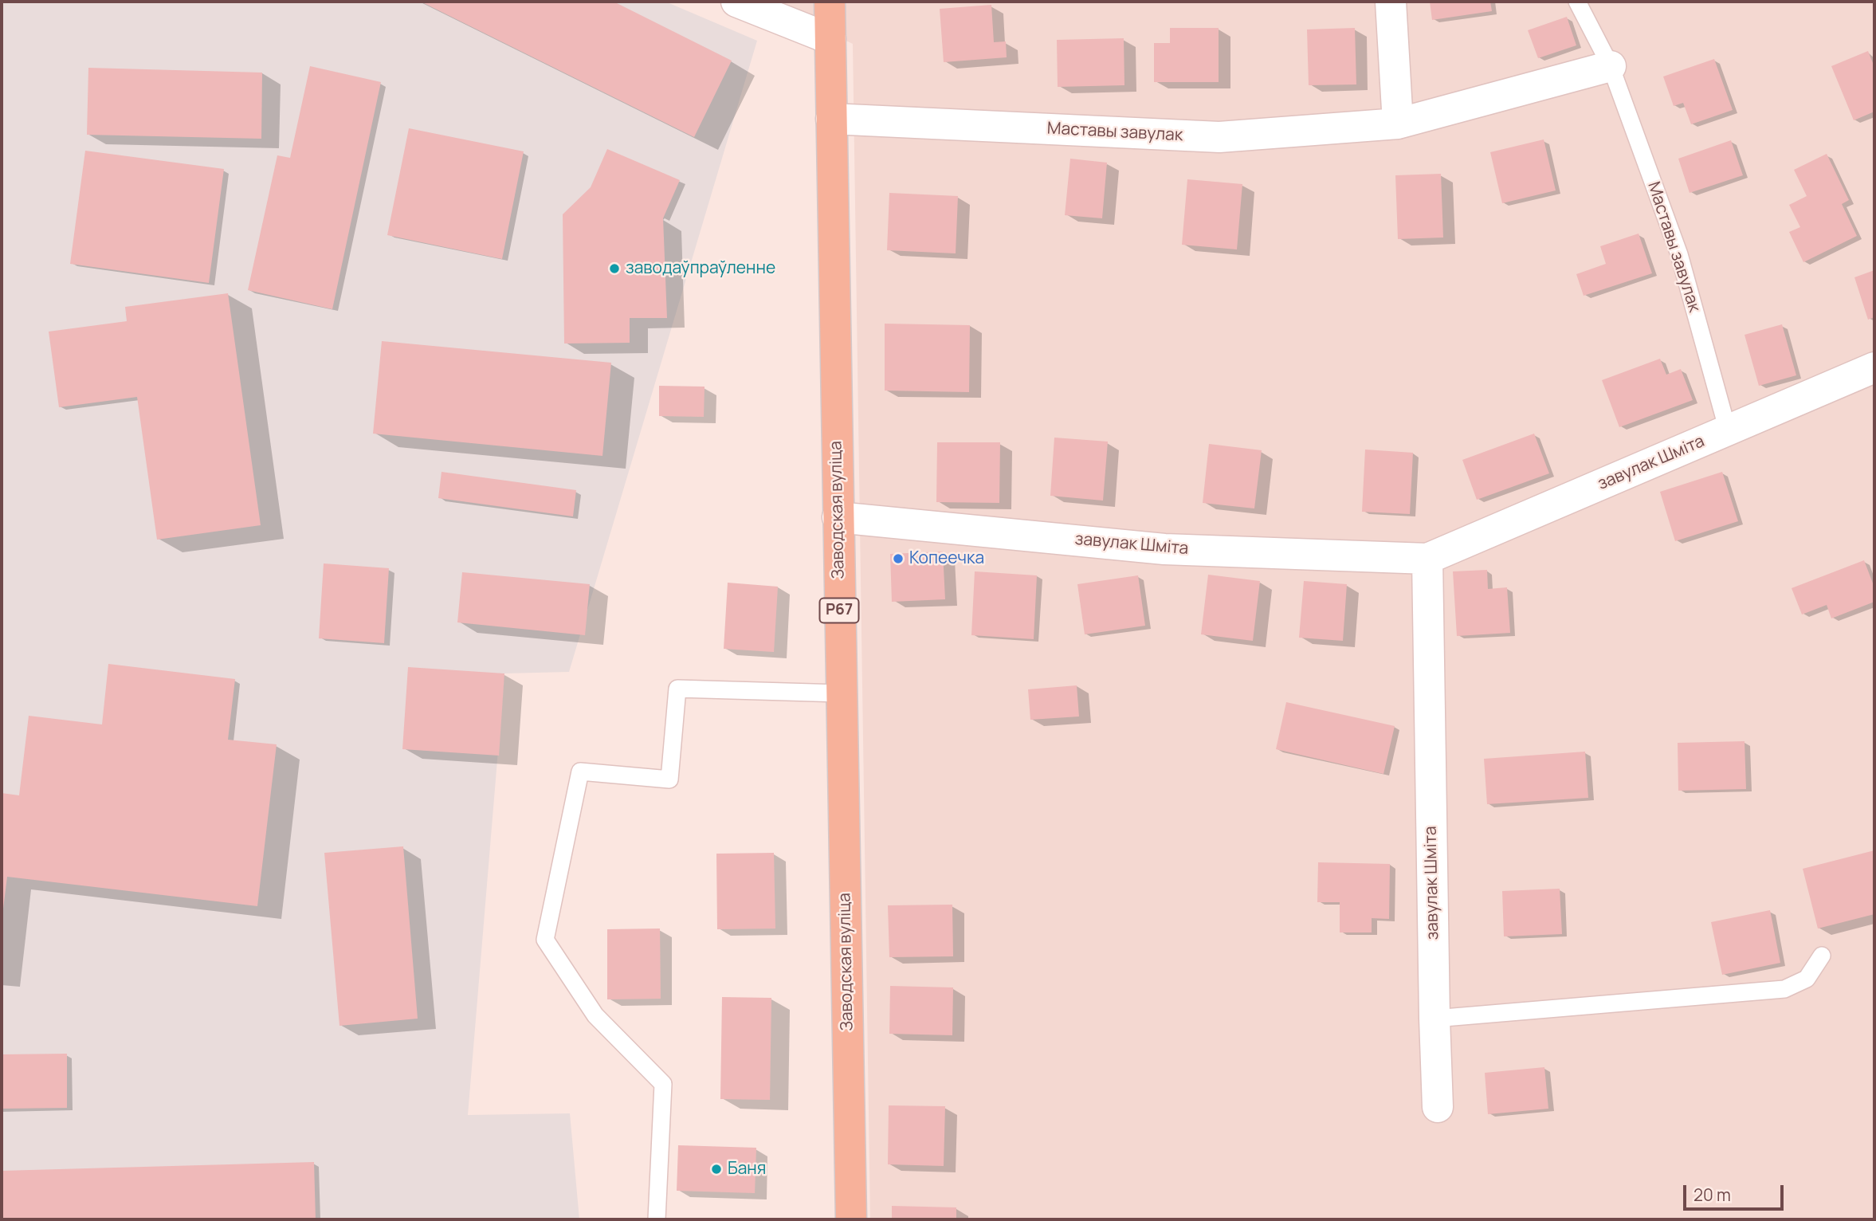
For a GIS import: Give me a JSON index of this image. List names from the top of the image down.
{
  "streets": {
    "main road": ["Заводская вуліца", "Р67"],
    "street": ["Маставы завулак", "завулак Шміта"]
  },
  "crossings": [
    ["Маставы завулак", "завулак Шміта"],
    ["Маставы завулак", "Заводская вуліца"],
    ["завулак Шміта", "Заводская вуліца"]
  ],
  "places": ["заводаўпраўленне", "Копеечка", "Баня"],
  "scale_bar": "20 m"
}
